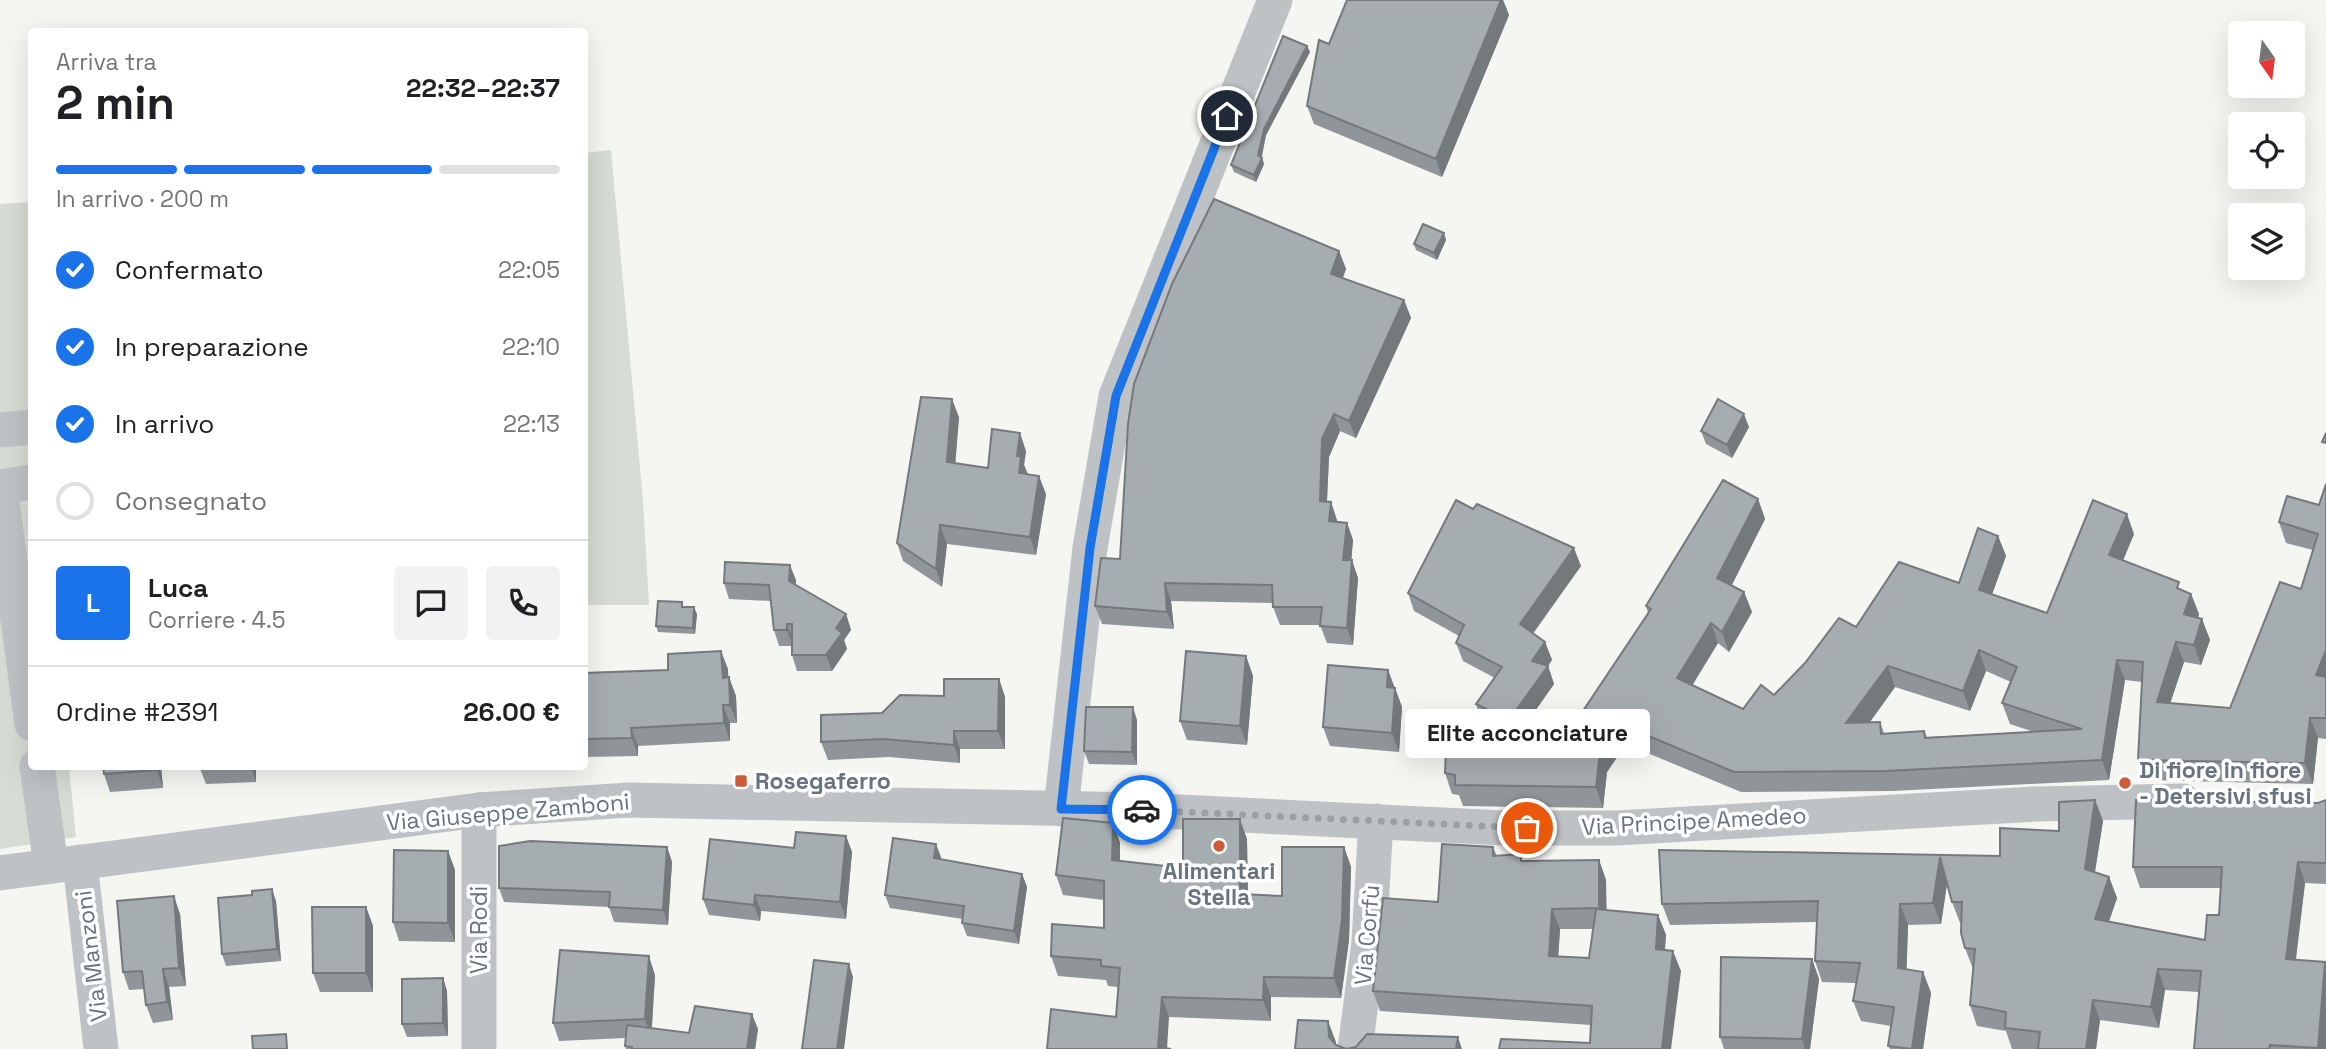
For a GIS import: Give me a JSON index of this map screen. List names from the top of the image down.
{
  "streets": {
    "street": [
      "Via Giuseppe Zamboni",
      "Via Principe Amedeo",
      "Via Rodi",
      "Via Corfù",
      "Via Manzoni"
    ]
  },
  "crossings": [
    ["Via Giuseppe Zamboni", "Via Principe Amedeo"],
    ["Via Giuseppe Zamboni", "Via Rodi"],
    ["Via Giuseppe Zamboni", "Via Manzoni"],
    ["Via Principe Amedeo", "Via Corfù"]
  ],
  "places": {
    "transit": ["Rosegaferro"],
    "other": ["Di fiore in fiore - Detersivi sfusi", "Elite acconciature", "Alimentari Stella"]
  },
  "north": "bottom",
  "page": {
    "heading": ["2 min", "Arriva tra", "22:32–22:37"],
    "panel": [
      "Luca",
      "Corriere · 4.5",
      "Ordine #2391",
      "26.00 €"
    ],
    "bar": "In arrivo · 200 m",
    "list": [
      ["Confermato", "22:05"],
      ["In preparazione", "22:10"],
      ["In arrivo", "22:13"],
      "Consegnato"
    ],
    "round": "L",
    "bubble": "Elite acconciature"
  }
}
